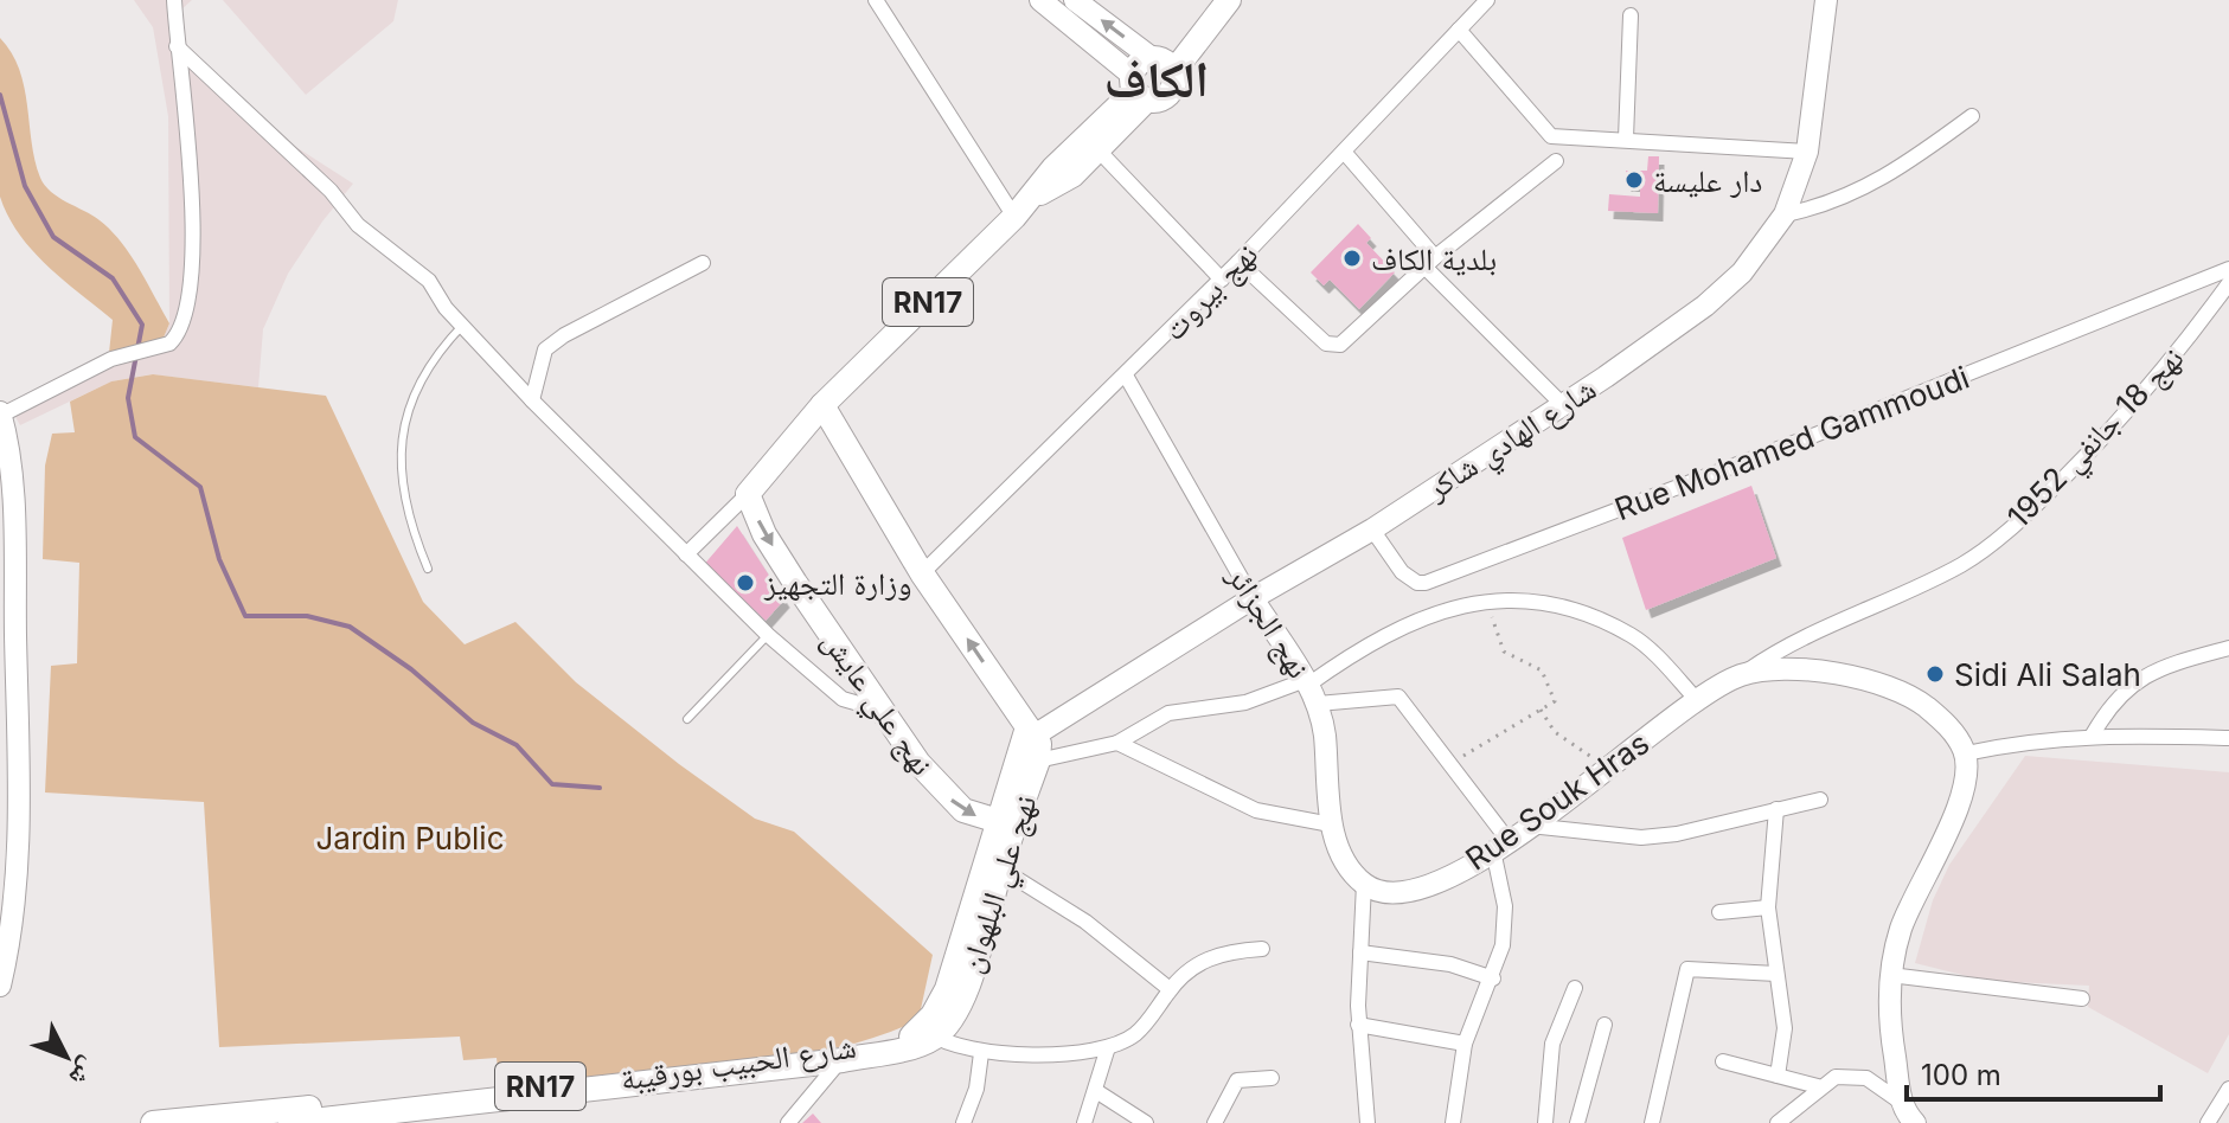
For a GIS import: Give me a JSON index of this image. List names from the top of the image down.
{
  "streets": {
    "main road": [
      "RN17",
      "نهج علي عايش",
      "نهج علي البلهوان",
      "شارع الحبيب بورقيبة"
    ],
    "street": [
      "نهج بيروت",
      "نهج 18 جانفي 1952",
      "شارع الهادي شاكر",
      "Rue Mohamed Gammoudi",
      "نهج الجزائر",
      "Rue Souk Hras"
    ]
  },
  "crossings": [
    ["نهج بيروت", "نهج الجزائر"],
    ["نهج 18 جانفي 1952", "Rue Souk Hras"],
    ["شارع الهادي شاكر", "Rue Mohamed Gammoudi"],
    ["شارع الهادي شاكر", "نهج الجزائر"],
    ["شارع الهادي شاكر", "نهج علي البلهوان"],
    ["نهج الجزائر", "Rue Souk Hras"],
    ["نهج علي عايش", "نهج علي البلهوان"],
    ["نهج علي البلهوان", "شارع الحبيب بورقيبة"]
  ],
  "districts": ["الكاف"],
  "parks": ["Jardin Public"],
  "places": [
    "دار عليسة",
    "بلدية الكاف",
    "وزارة التجهيز",
    "Sidi Ali Salah"
  ],
  "scale_bar": "100 m",
  "north": "bottom right"
}
